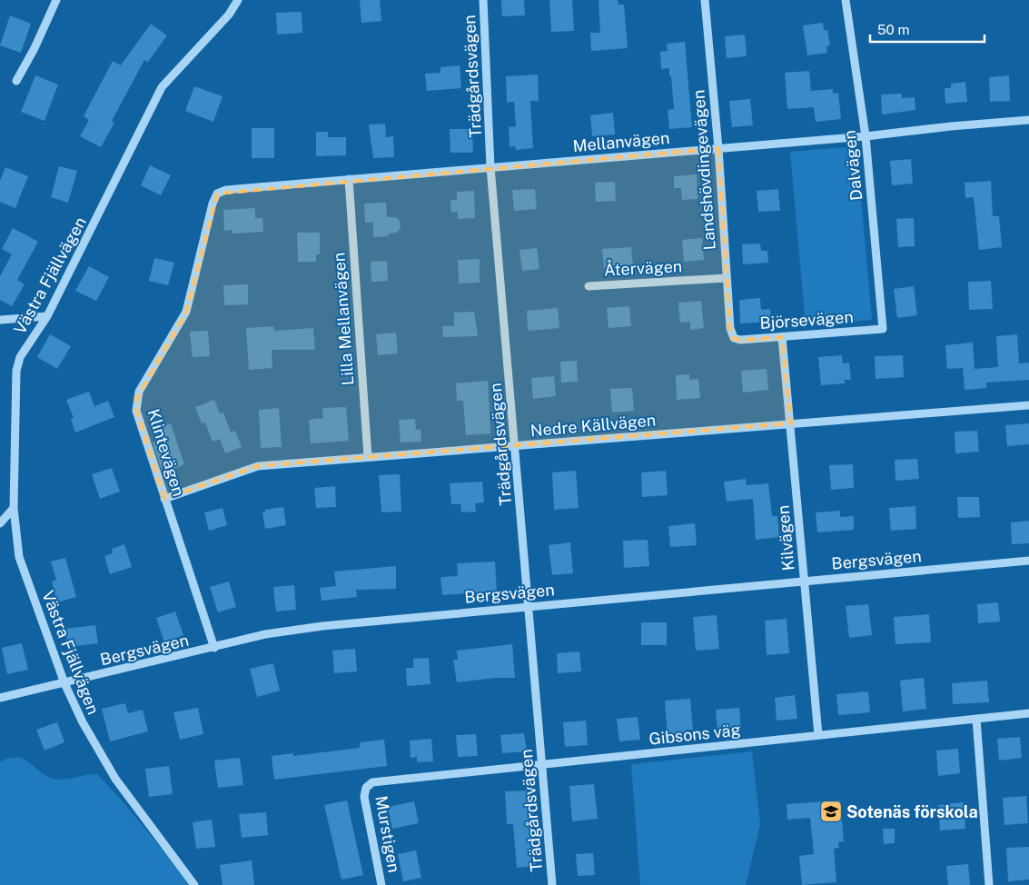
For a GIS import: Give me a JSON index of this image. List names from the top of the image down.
{
  "streets": {
    "street": [
      "Trädgårdsvägen",
      "Mellanvägen",
      "Dalvägen",
      "Landshövdingevägen",
      "Återvägen",
      "Västra Fjällvägen",
      "Lilla Mellanvägen",
      "Björsevägen",
      "Nedre Källvägen",
      "Klintevägen",
      "Kilvägen",
      "Bergsvägen",
      "Gibsons väg",
      "Murstigen"
    ]
  },
  "crossings": [
    ["Trädgårdsvägen", "Mellanvägen"],
    ["Trädgårdsvägen", "Nedre Källvägen"],
    ["Trädgårdsvägen", "Bergsvägen"],
    ["Trädgårdsvägen", "Gibsons väg"],
    ["Mellanvägen", "Dalvägen"],
    ["Mellanvägen", "Landshövdingevägen"],
    ["Mellanvägen", "Lilla Mellanvägen"],
    ["Mellanvägen", "Klintevägen"],
    ["Dalvägen", "Björsevägen"],
    ["Landshövdingevägen", "Återvägen"],
    ["Landshövdingevägen", "Björsevägen"],
    ["Västra Fjällvägen", "Bergsvägen"],
    ["Lilla Mellanvägen", "Nedre Källvägen"],
    ["Björsevägen", "Kilvägen"],
    ["Nedre Källvägen", "Klintevägen"],
    ["Nedre Källvägen", "Kilvägen"],
    ["Klintevägen", "Bergsvägen"],
    ["Kilvägen", "Bergsvägen"],
    ["Kilvägen", "Gibsons väg"],
    ["Gibsons väg", "Murstigen"]
  ],
  "places": {
    "school or university": ["Sotenäs förskola"]
  },
  "scale_bar": "50 m"
}
